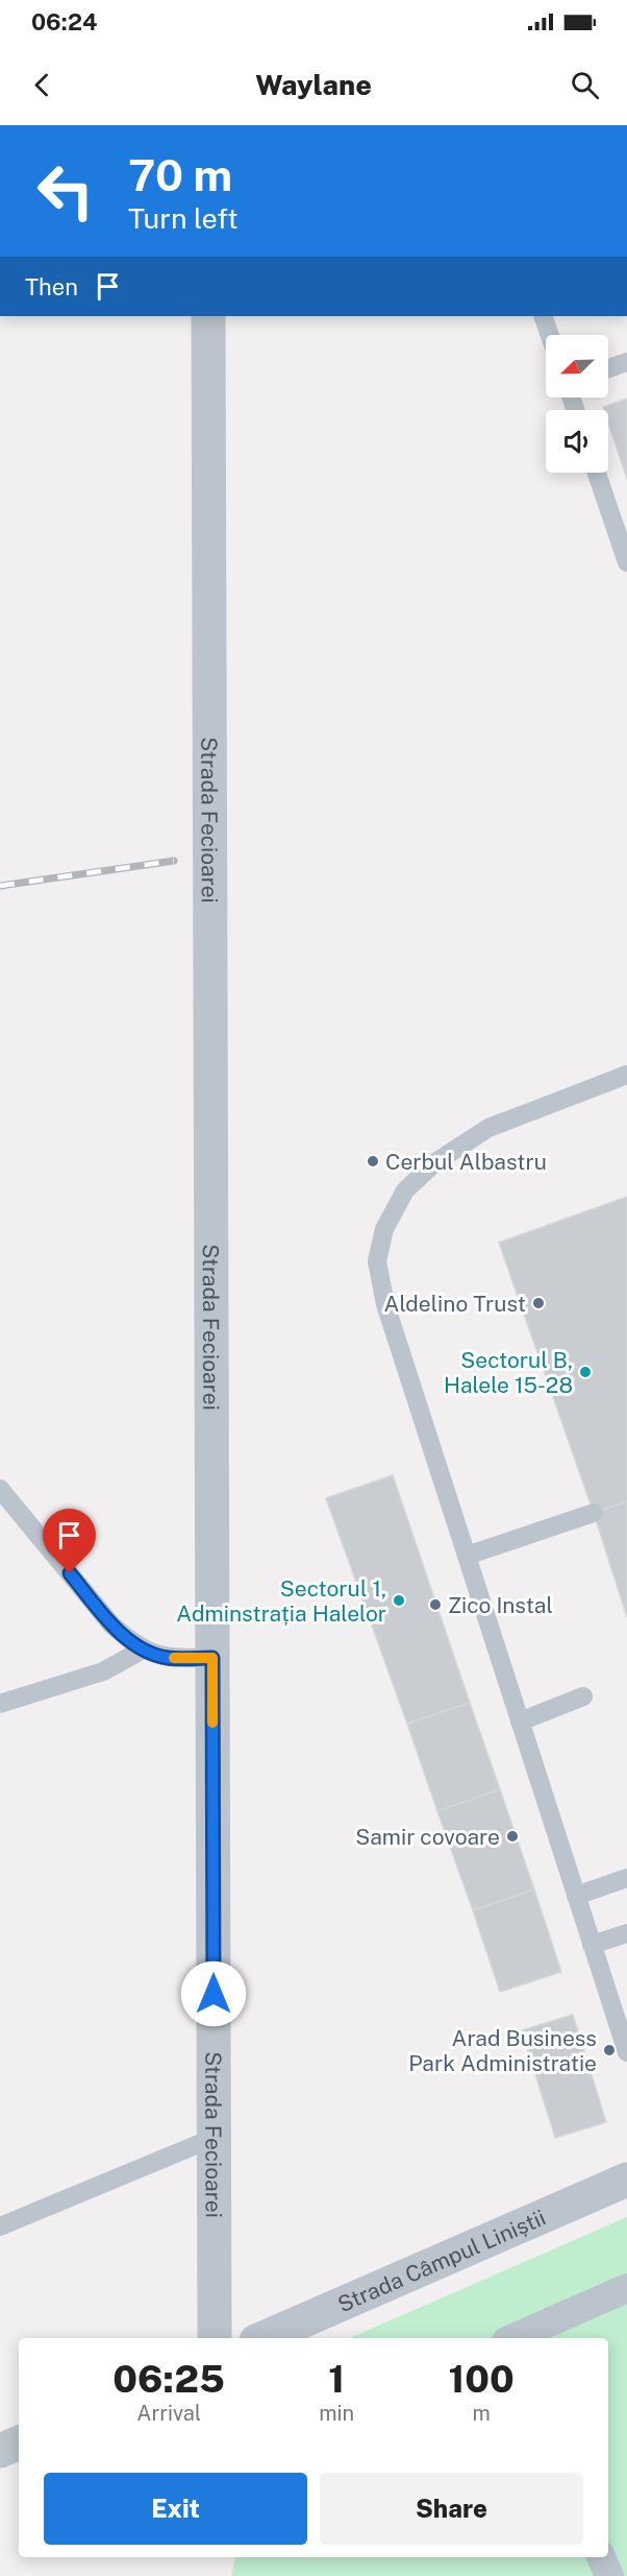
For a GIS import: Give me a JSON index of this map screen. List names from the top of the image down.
{
  "streets": {
    "street": ["Strada Fecioarei", "Strada Câmpul Liniștii"]
  },
  "places": [
    "Cerbul Albastru",
    "Aldelino Trust",
    "Sectorul B, Halele 15-28",
    "Sectorul 1, Adminstrația Halelor",
    "Zico Instal",
    "Samir covoare",
    "Arad Business Park Administratie"
  ],
  "north": "bottom left",
  "page": {
    "status": "06:24",
    "header": "Waylane",
    "turn": ["70 m", "Turn left"],
    "then": "Then",
    "eta": [
      "06:25",
      "Arrival",
      "1",
      "min",
      "100",
      "m"
    ],
    "buttons": ["Exit", "Share"]
  }
}
